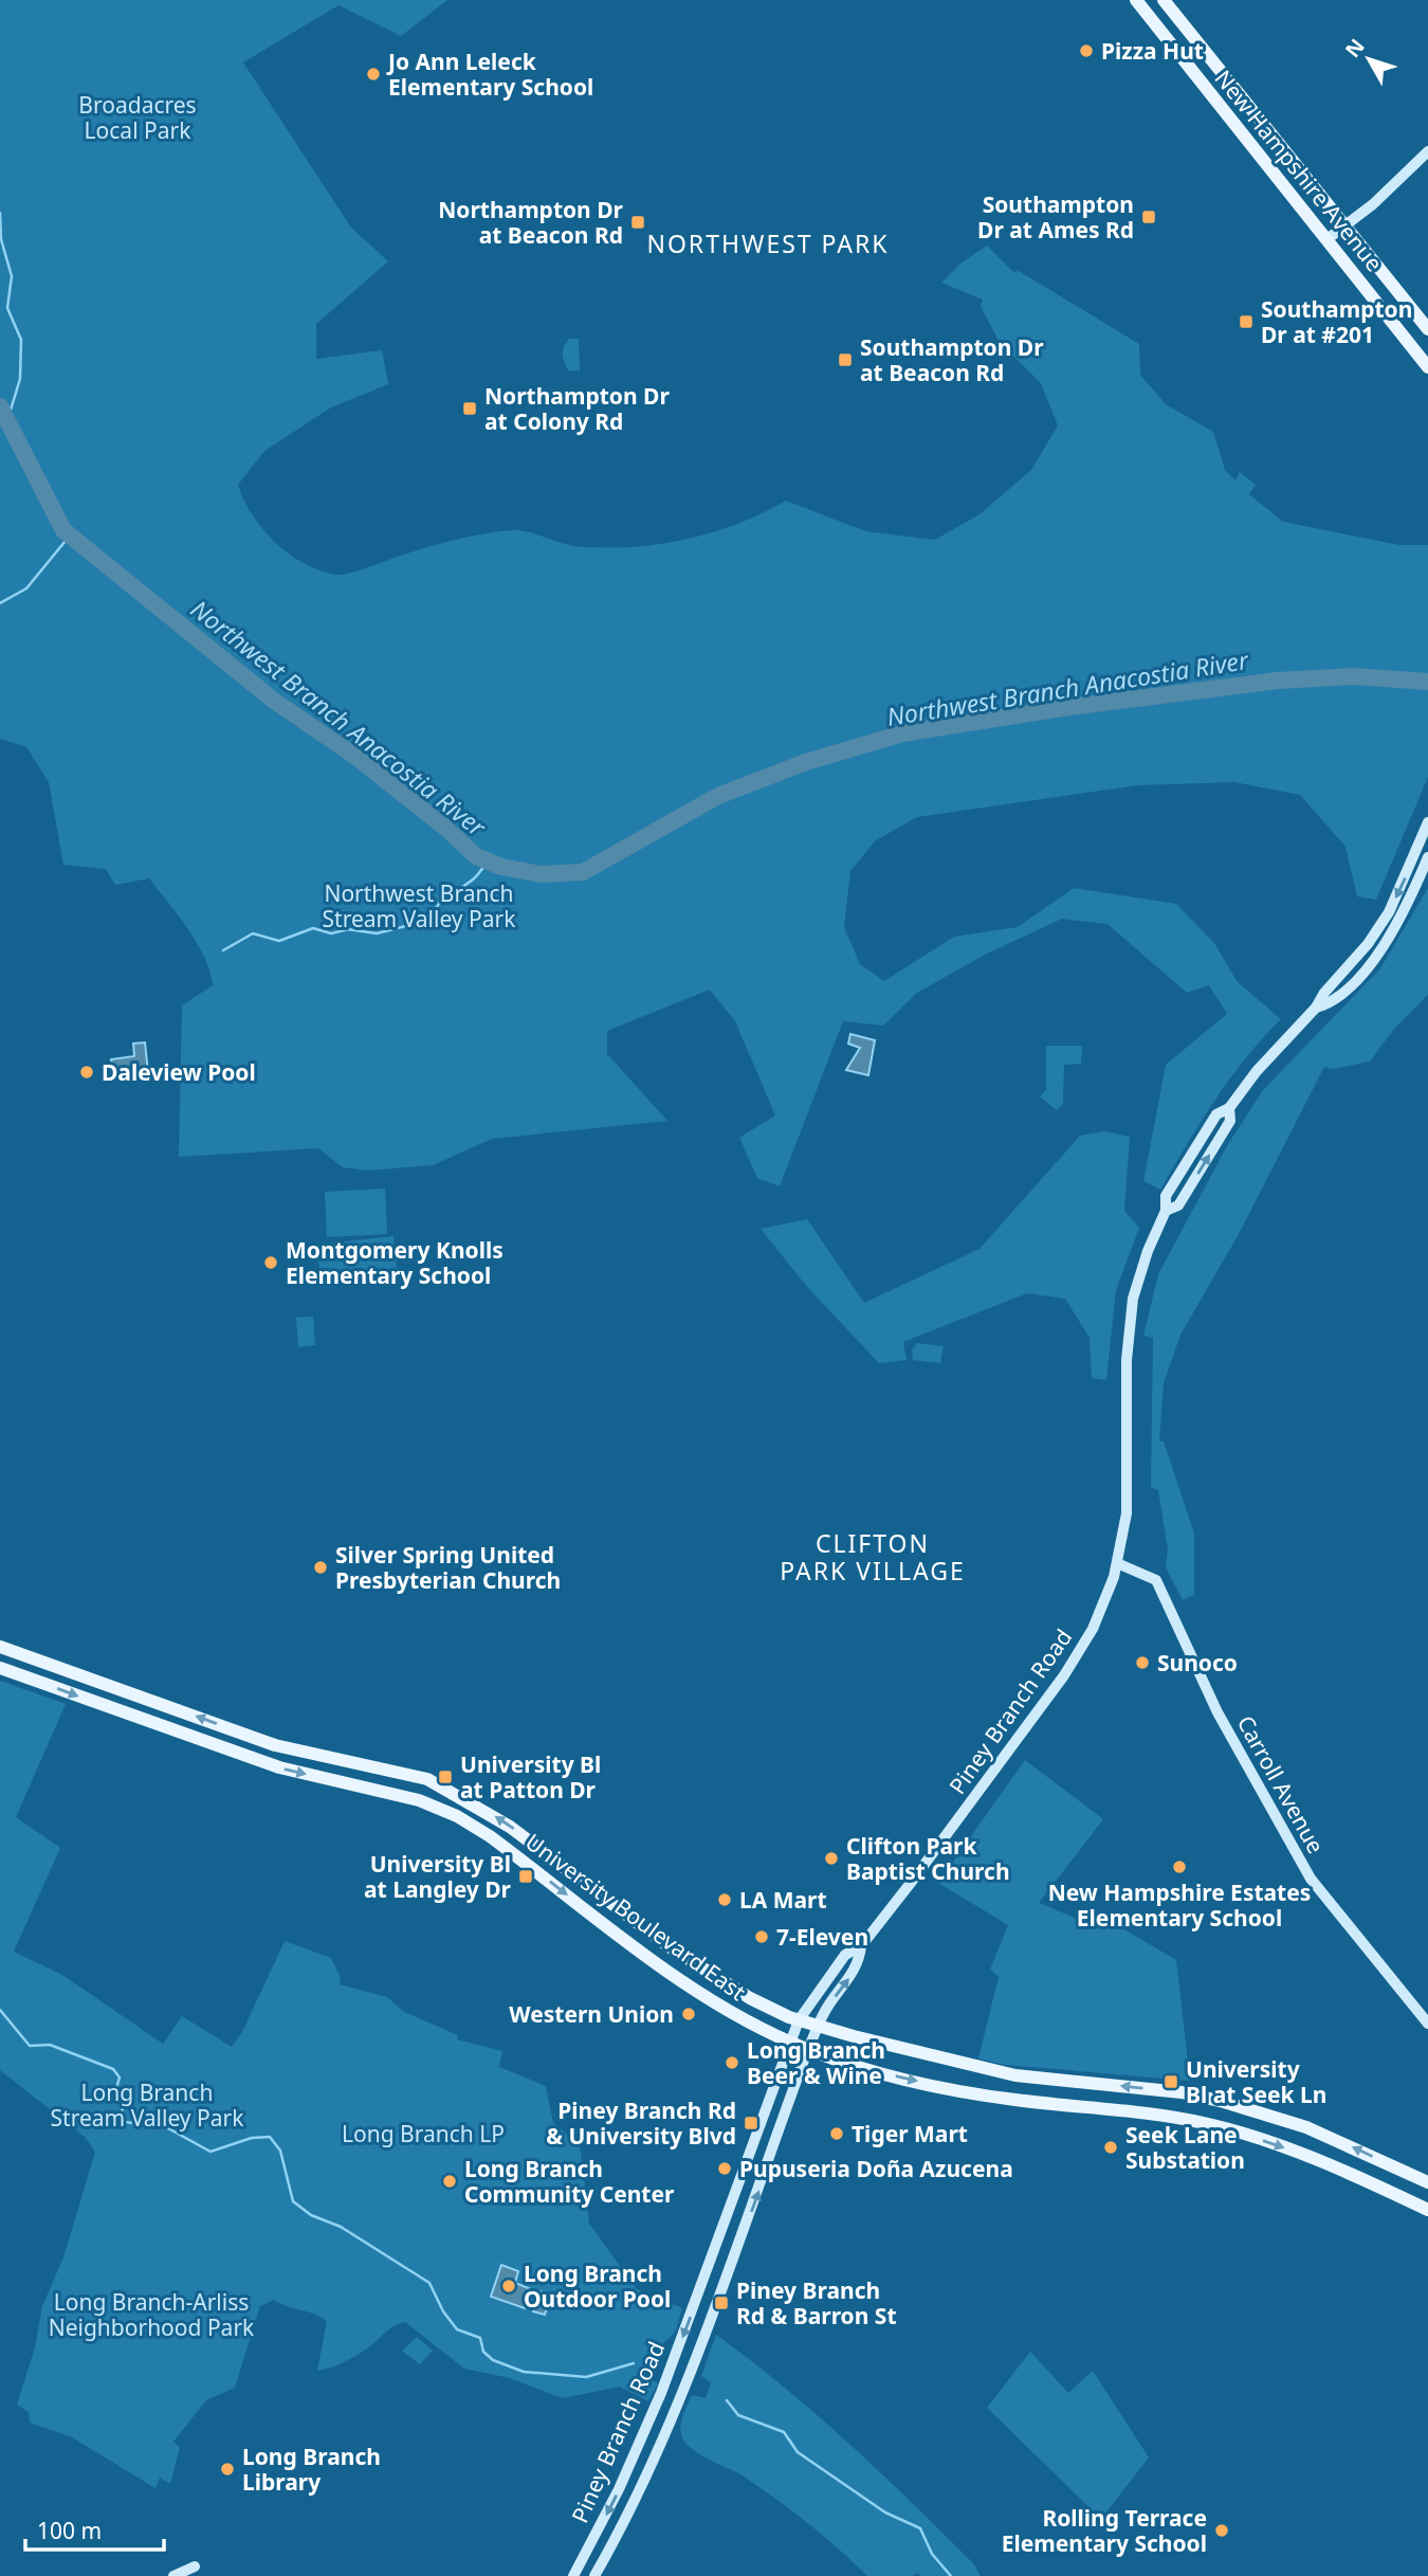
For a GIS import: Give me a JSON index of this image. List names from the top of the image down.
{
  "streets": {
    "main road": [
      "New Hampshire Avenue",
      "Piney Branch Road",
      "Carroll Avenue",
      "University Boulevard East"
    ]
  },
  "crossings": [
    ["Piney Branch Road", "Carroll Avenue"],
    ["Piney Branch Road", "University Boulevard East"]
  ],
  "districts": ["NORTHWEST PARK", "CLIFTON PARK VILLAGE"],
  "water": ["Northwest Branch Anacostia River"],
  "parks": [
    "Broadacres Local Park",
    "Northwest Branch Stream Valley Park",
    "Long Branch Stream Valley Park",
    "Long Branch LP",
    "Long Branch-Arliss Neighborhood Park"
  ],
  "places": {
    "other": [
      "Pizza Hut",
      "Jo Ann Leleck Elementary School",
      "Daleview Pool",
      "Montgomery Knolls Elementary School",
      "Silver Spring United Presbyterian Church",
      "Sunoco",
      "Clifton Park Baptist Church",
      "New Hampshire Estates Elementary School",
      "LA Mart",
      "7-Eleven",
      "Western Union",
      "Long Branch Beer & Wine",
      "Tiger Mart",
      "Seek Lane Substation",
      "Pupuseria Doña Azucena",
      "Long Branch Community Center",
      "Long Branch Outdoor Pool",
      "Long Branch Library",
      "Rolling Terrace Elementary School"
    ],
    "transit": [
      "Southampton Dr at Ames Rd",
      "Northampton Dr at Beacon Rd",
      "Southampton Dr at #201",
      "Southampton Dr at Beacon Rd",
      "Northampton Dr at Colony Rd",
      "University Bl at Patton Dr",
      "University Bl at Langley Dr",
      "University Bl at Seek Ln",
      "Piney Branch Rd & University Blvd",
      "Piney Branch Rd & Barron St"
    ]
  },
  "scale_bar": "100 m",
  "north": "top left"
}
